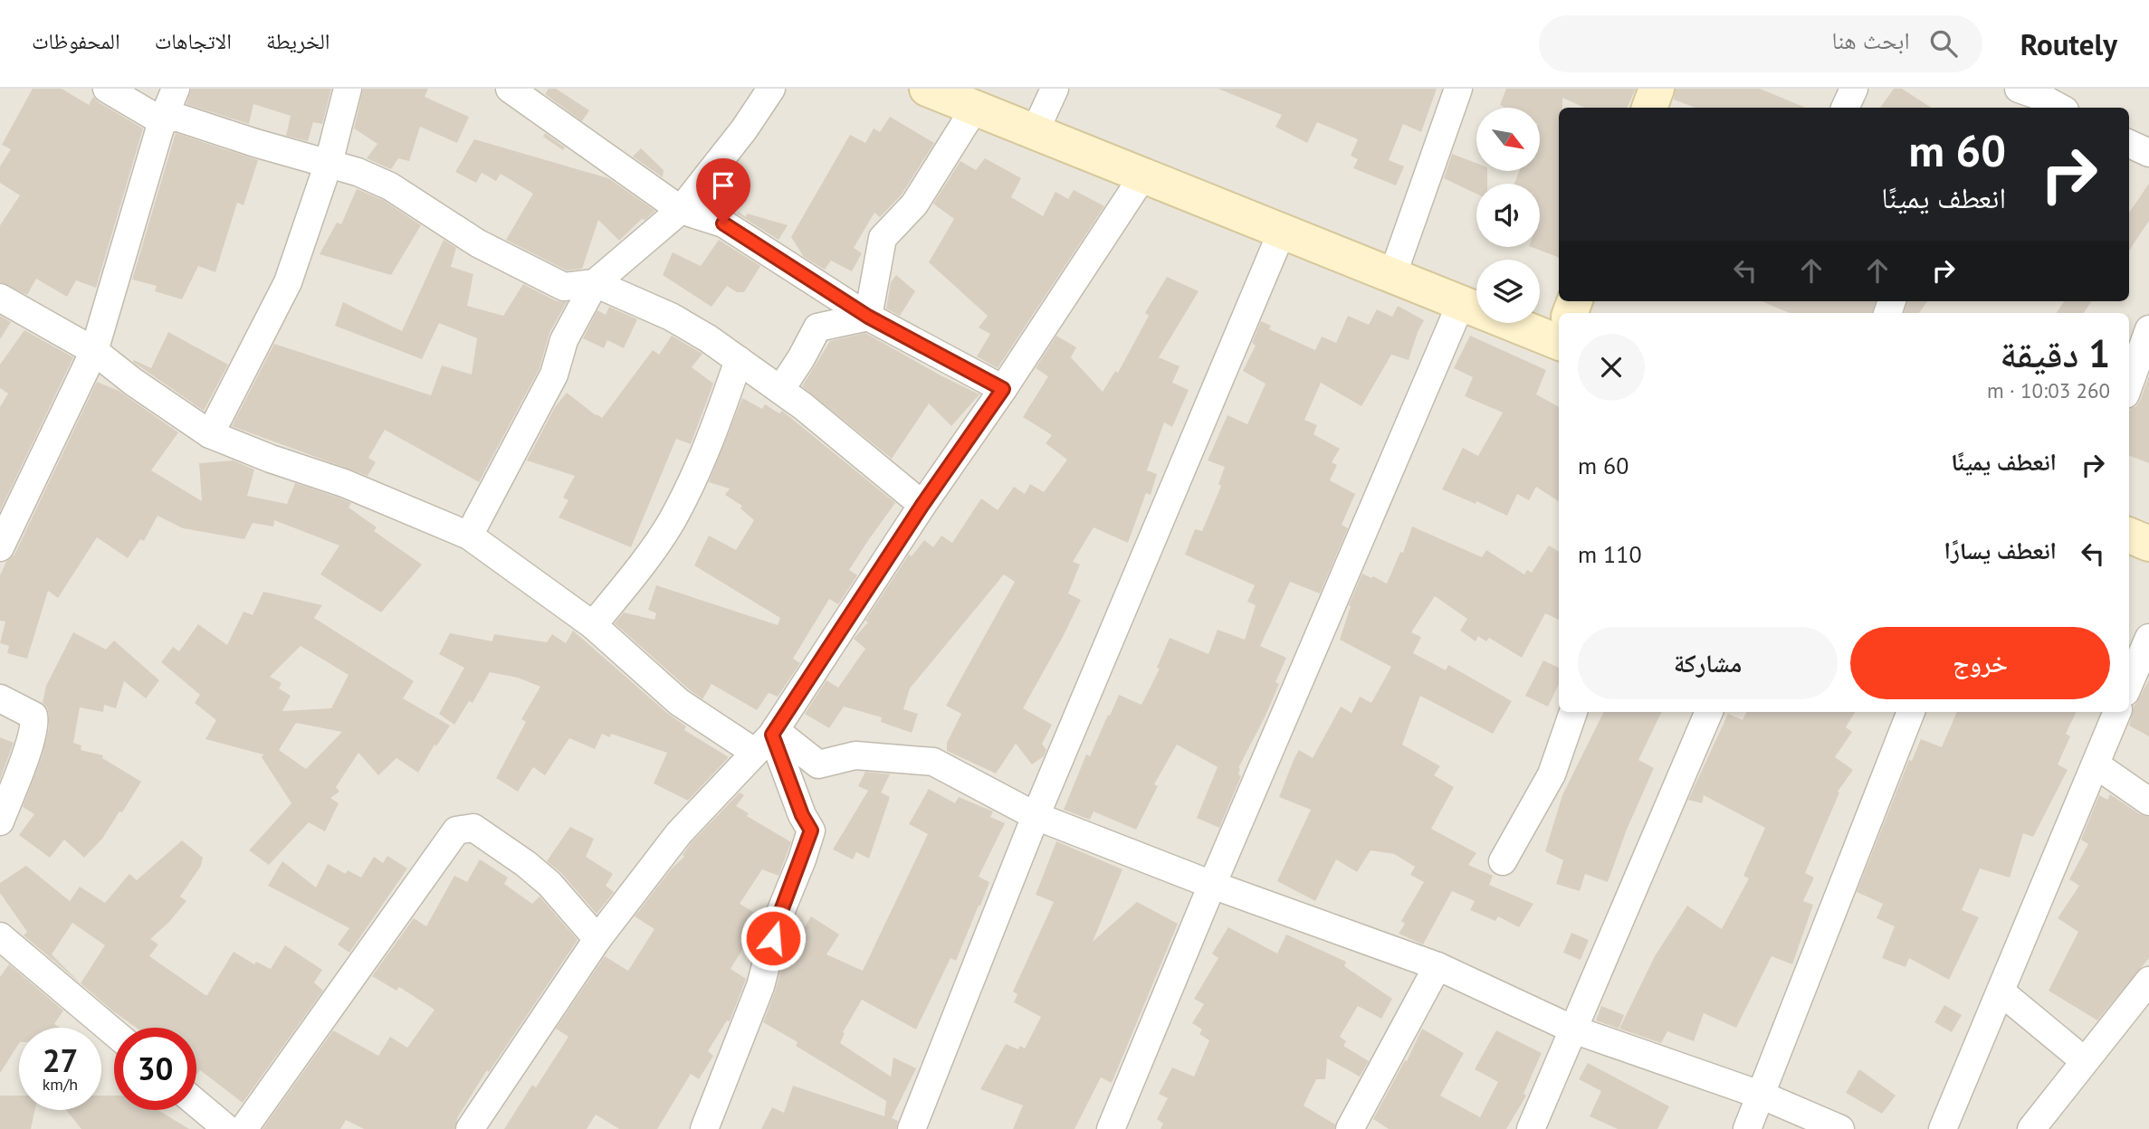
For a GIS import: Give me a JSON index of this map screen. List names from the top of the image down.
{
  "north": "bottom right",
  "page": {
    "header": "Routely",
    "search": "ابحث هنا",
    "nav": ["الخريطة", "الاتجاهات", "المحفوظات"],
    "turn": ["60 m", "انعطف يمينًا"],
    "heading": ["1 دقيقة", "260 m · 10:03"],
    "list": [
      {
        "name": "انعطف يمينًا",
        "value": "60 m"
      },
      {
        "name": "انعطف يسارًا",
        "value": "110 m"
      }
    ],
    "buttons": ["خروج", "مشاركة"],
    "speed": "27 km/h",
    "limit": "30"
  }
}
